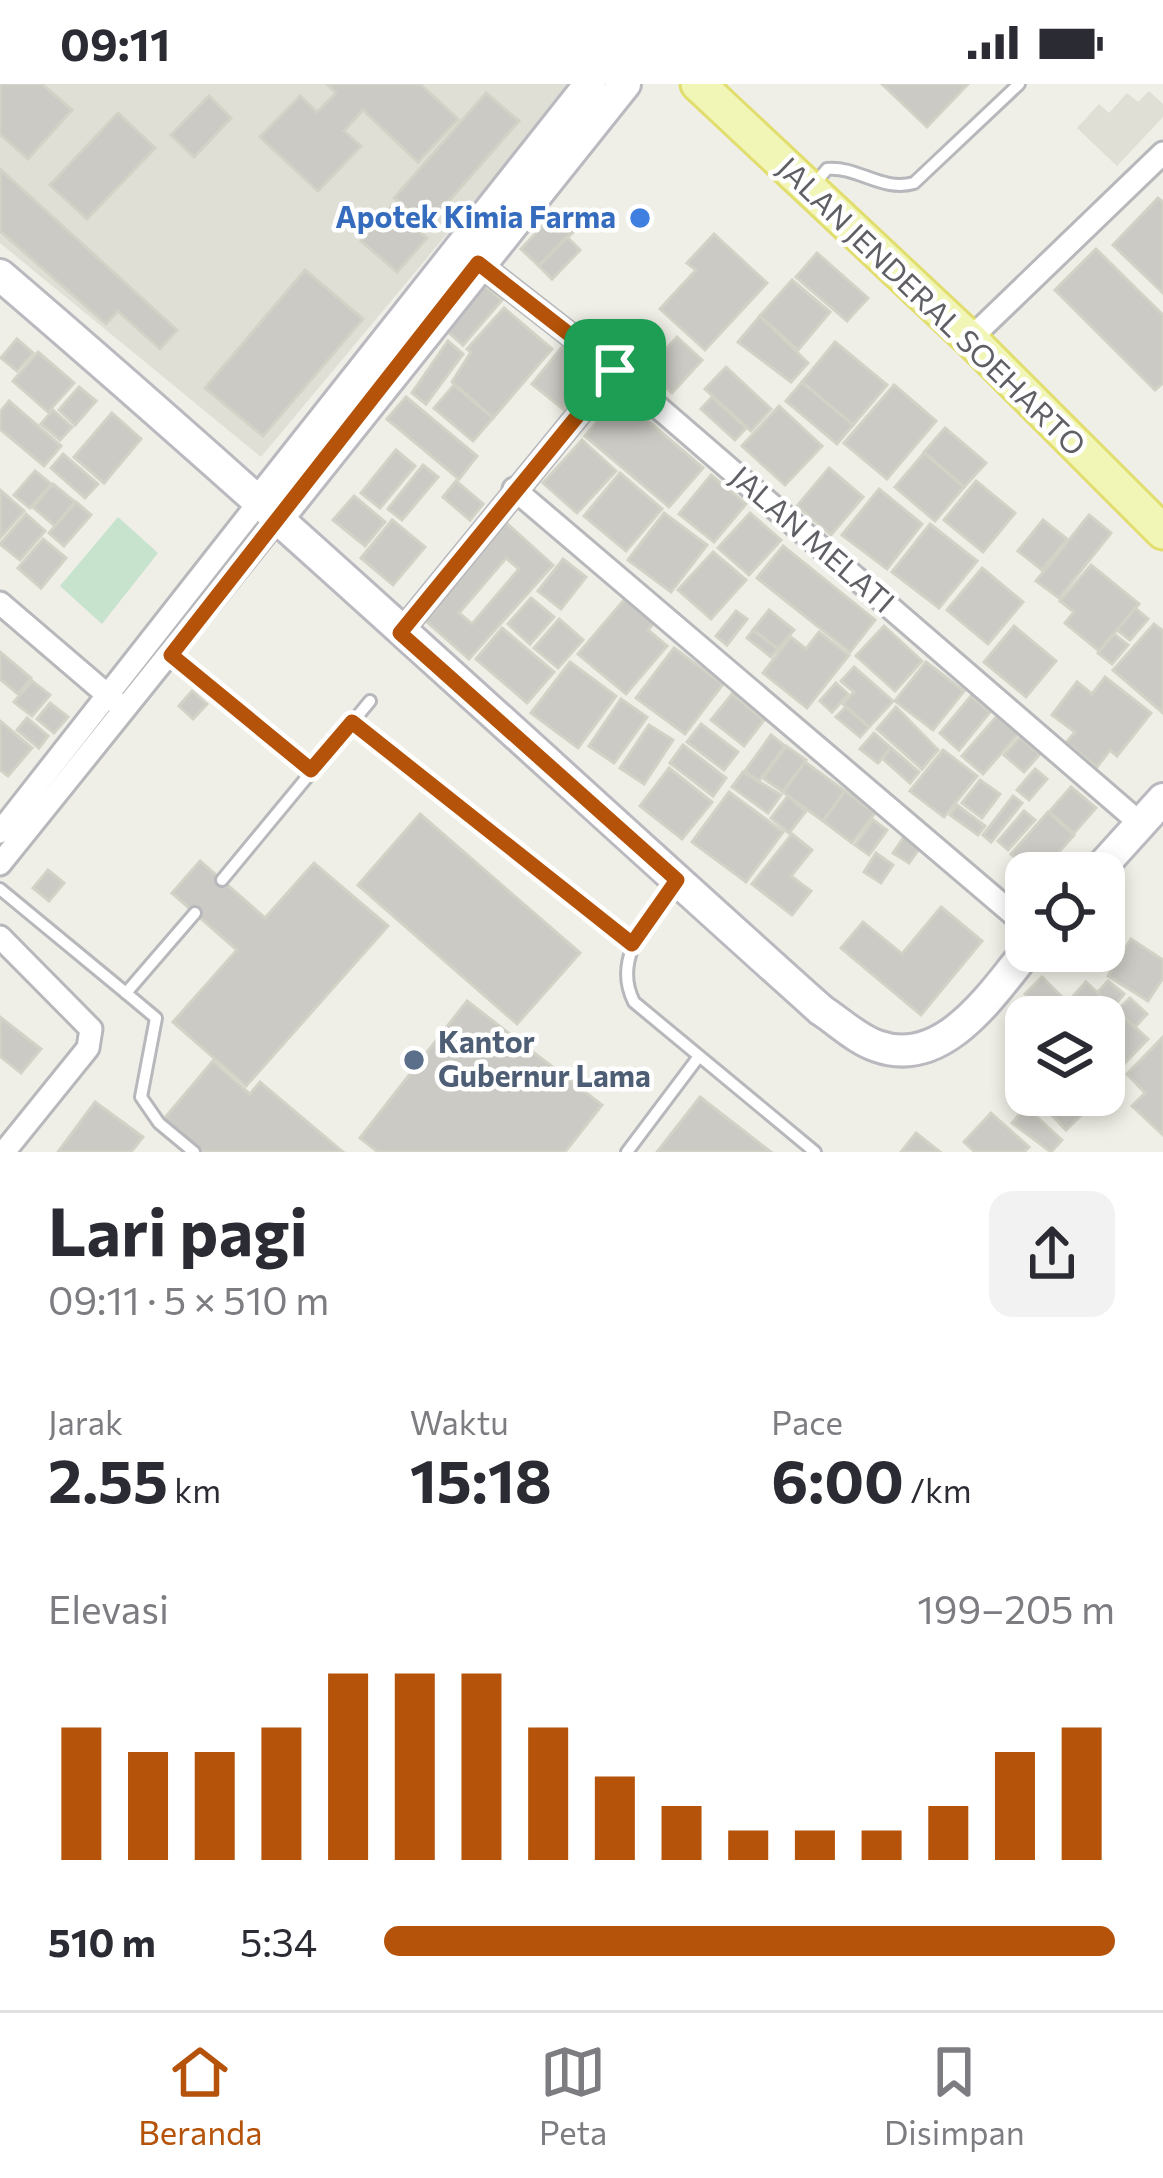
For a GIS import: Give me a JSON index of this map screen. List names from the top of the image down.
{
  "streets": {
    "main road": ["JALAN JENDERAL SOEHARTO"],
    "street": ["JALAN MELATI"]
  },
  "places": ["Apotek Kimia Farma", "Kantor Gubernur Lama"],
  "page": {
    "status": "09:11",
    "heading": ["Lari pagi", "09:11 · 5 × 510 m"],
    "stats": [
      ["Jarak", "2.55 km"],
      ["Waktu", "15:18"],
      ["Pace", "6:00 /km"]
    ],
    "chart": ["Elevasi", "199–205 m"],
    "list": [
      {
        "name": "510 m",
        "note": "5:34"
      }
    ],
    "tabs": ["Beranda", "Peta", "Disimpan"]
  }
}
